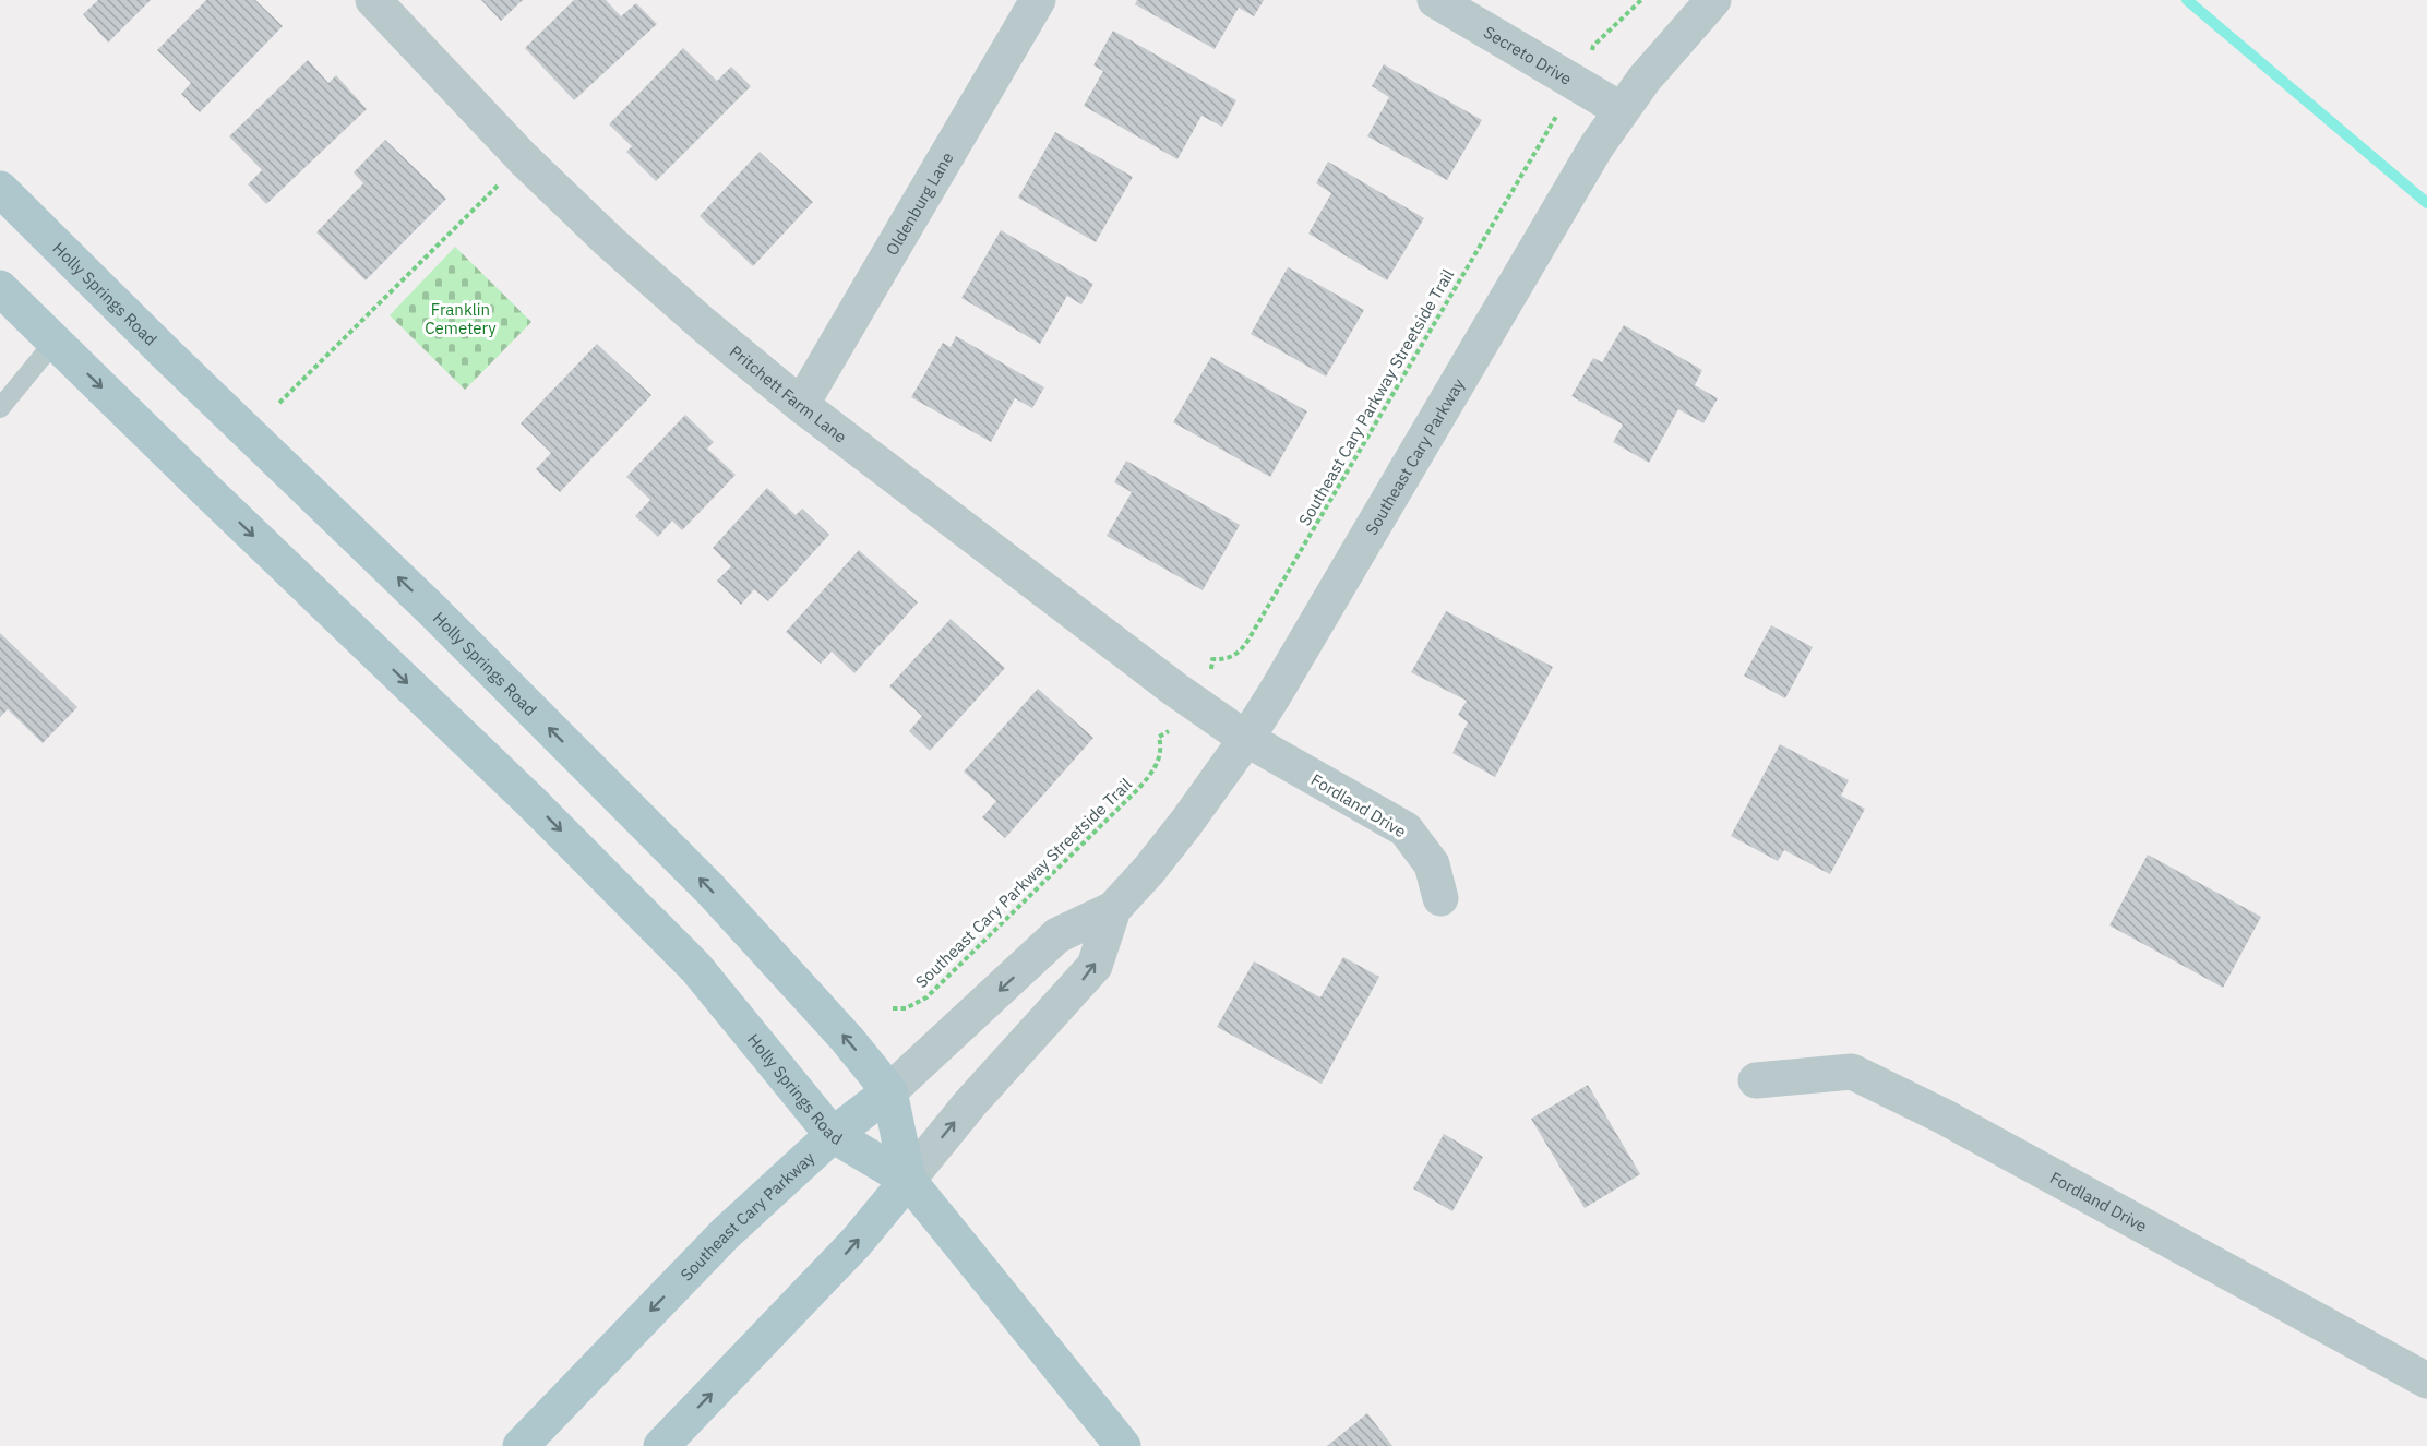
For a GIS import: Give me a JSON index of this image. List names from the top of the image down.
{
  "streets": {
    "main road": ["Holly Springs Road", "Southeast Cary Parkway"],
    "street": [
      "Secreto Drive",
      "Oldenburg Lane",
      "Pritchett Farm Lane",
      "Fordland Drive"
    ],
    "path": ["Southeast Cary Parkway Streetside Trail"]
  },
  "crossings": [
    ["Secreto Drive", "Southeast Cary Parkway"],
    ["Oldenburg Lane", "Pritchett Farm Lane"],
    ["Holly Springs Road", "Southeast Cary Parkway"],
    ["Pritchett Farm Lane", "Southeast Cary Parkway"],
    ["Pritchett Farm Lane", "Fordland Drive"],
    ["Southeast Cary Parkway", "Fordland Drive"]
  ],
  "parks": ["Franklin Cemetery"]
}
